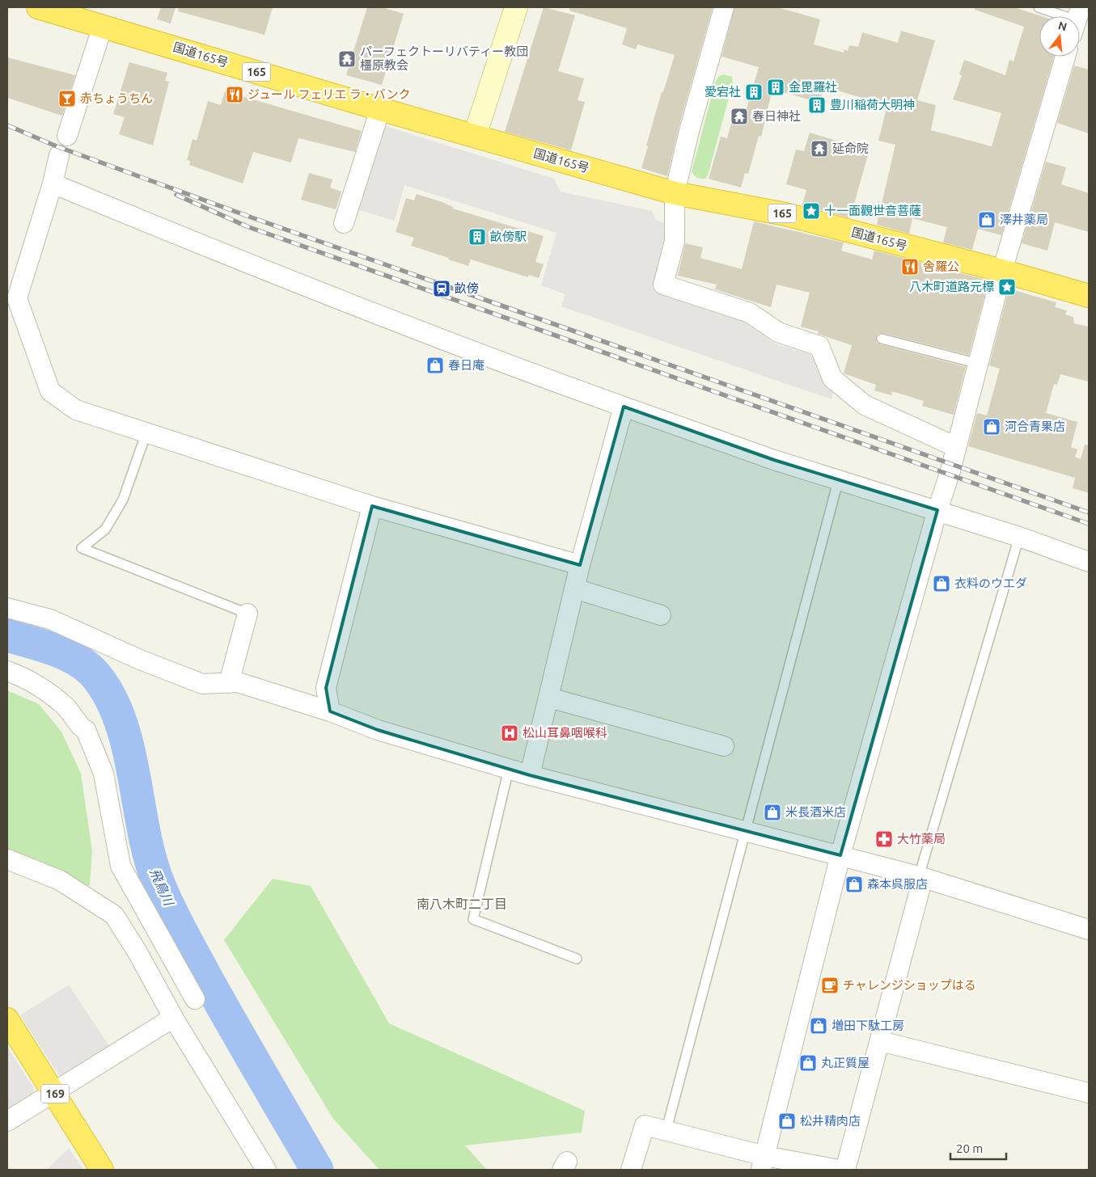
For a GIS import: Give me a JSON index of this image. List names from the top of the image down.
{
  "streets": {
    "highway": ["国道165号", "165", "169"]
  },
  "districts": ["南八木町二丁目"],
  "water": ["飛鳥川"],
  "places": {
    "temple": ["パーフェクトーリバティー教団 橿原教会", "春日神社", "延命院"],
    "building": [
      "金毘羅社",
      "愛宕社",
      "豊川稲荷大明神",
      "畝傍駅"
    ],
    "restaurant": ["ジュール フェリエ ラ・バンク", "舎羅公"],
    "bar": ["赤ちょうちん"],
    "place": ["十一面觀世音菩薩", "八木町道路元標"],
    "shop": [
      "澤井薬局",
      "春日庵",
      "河合青果店",
      "衣料のウエダ",
      "米長酒米店",
      "森本呉服店",
      "増田下駄工房",
      "丸正質屋",
      "松井精肉店"
    ],
    "station": ["畝傍"],
    "hospital": ["松山耳鼻咽喉科"],
    "pharmacy": ["大竹薬局"],
    "cafe": ["チャレンジショップはる"]
  },
  "scale_bar": "20 m",
  "north": "top"
}
